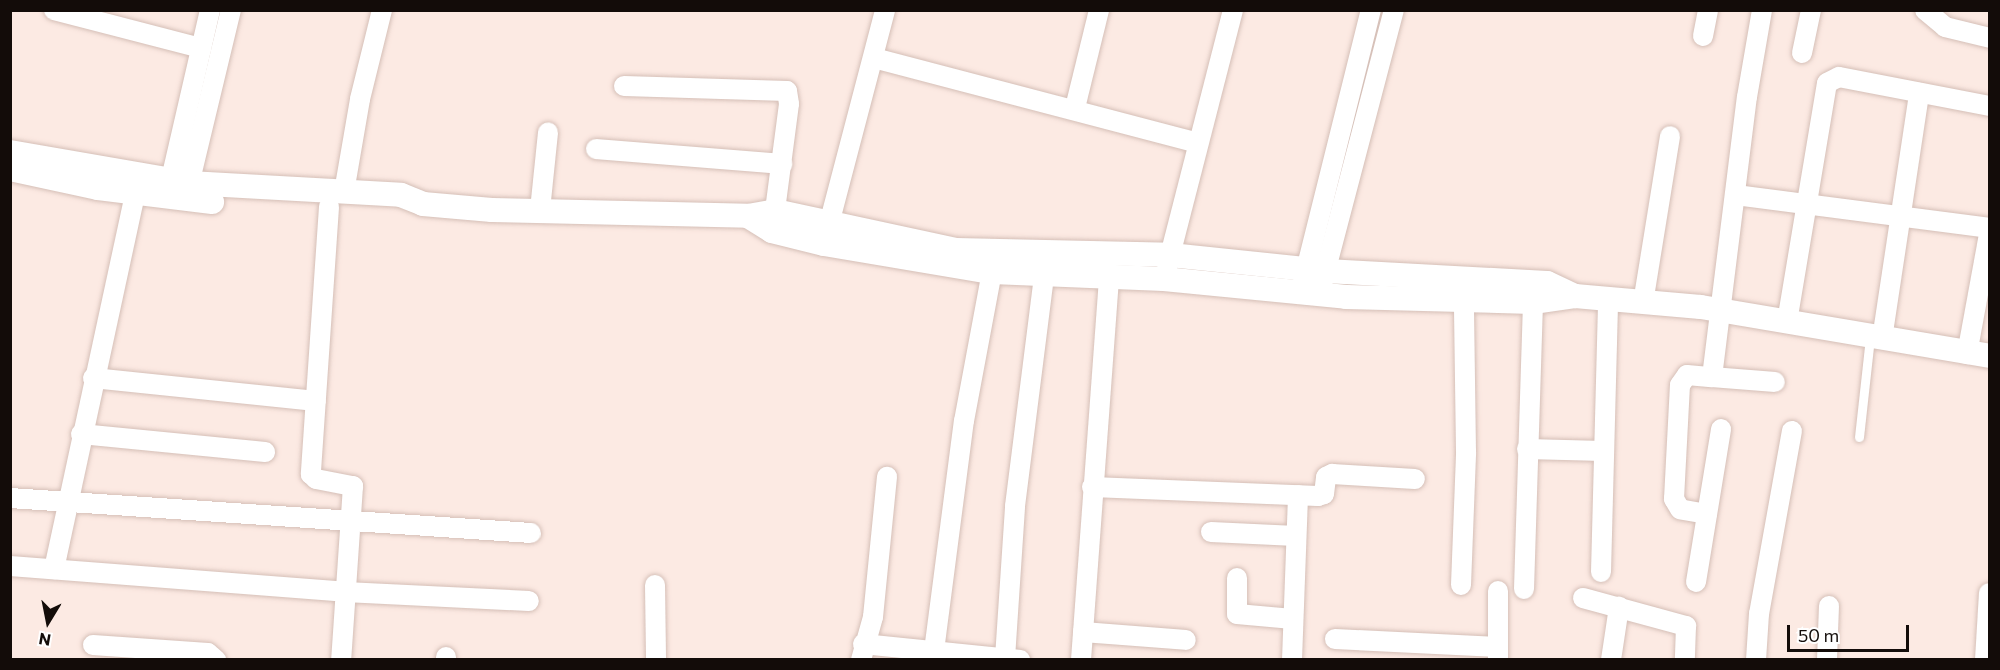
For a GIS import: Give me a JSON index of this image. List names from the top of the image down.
{
  "scale_bar": "50 m",
  "north": "bottom"
}
